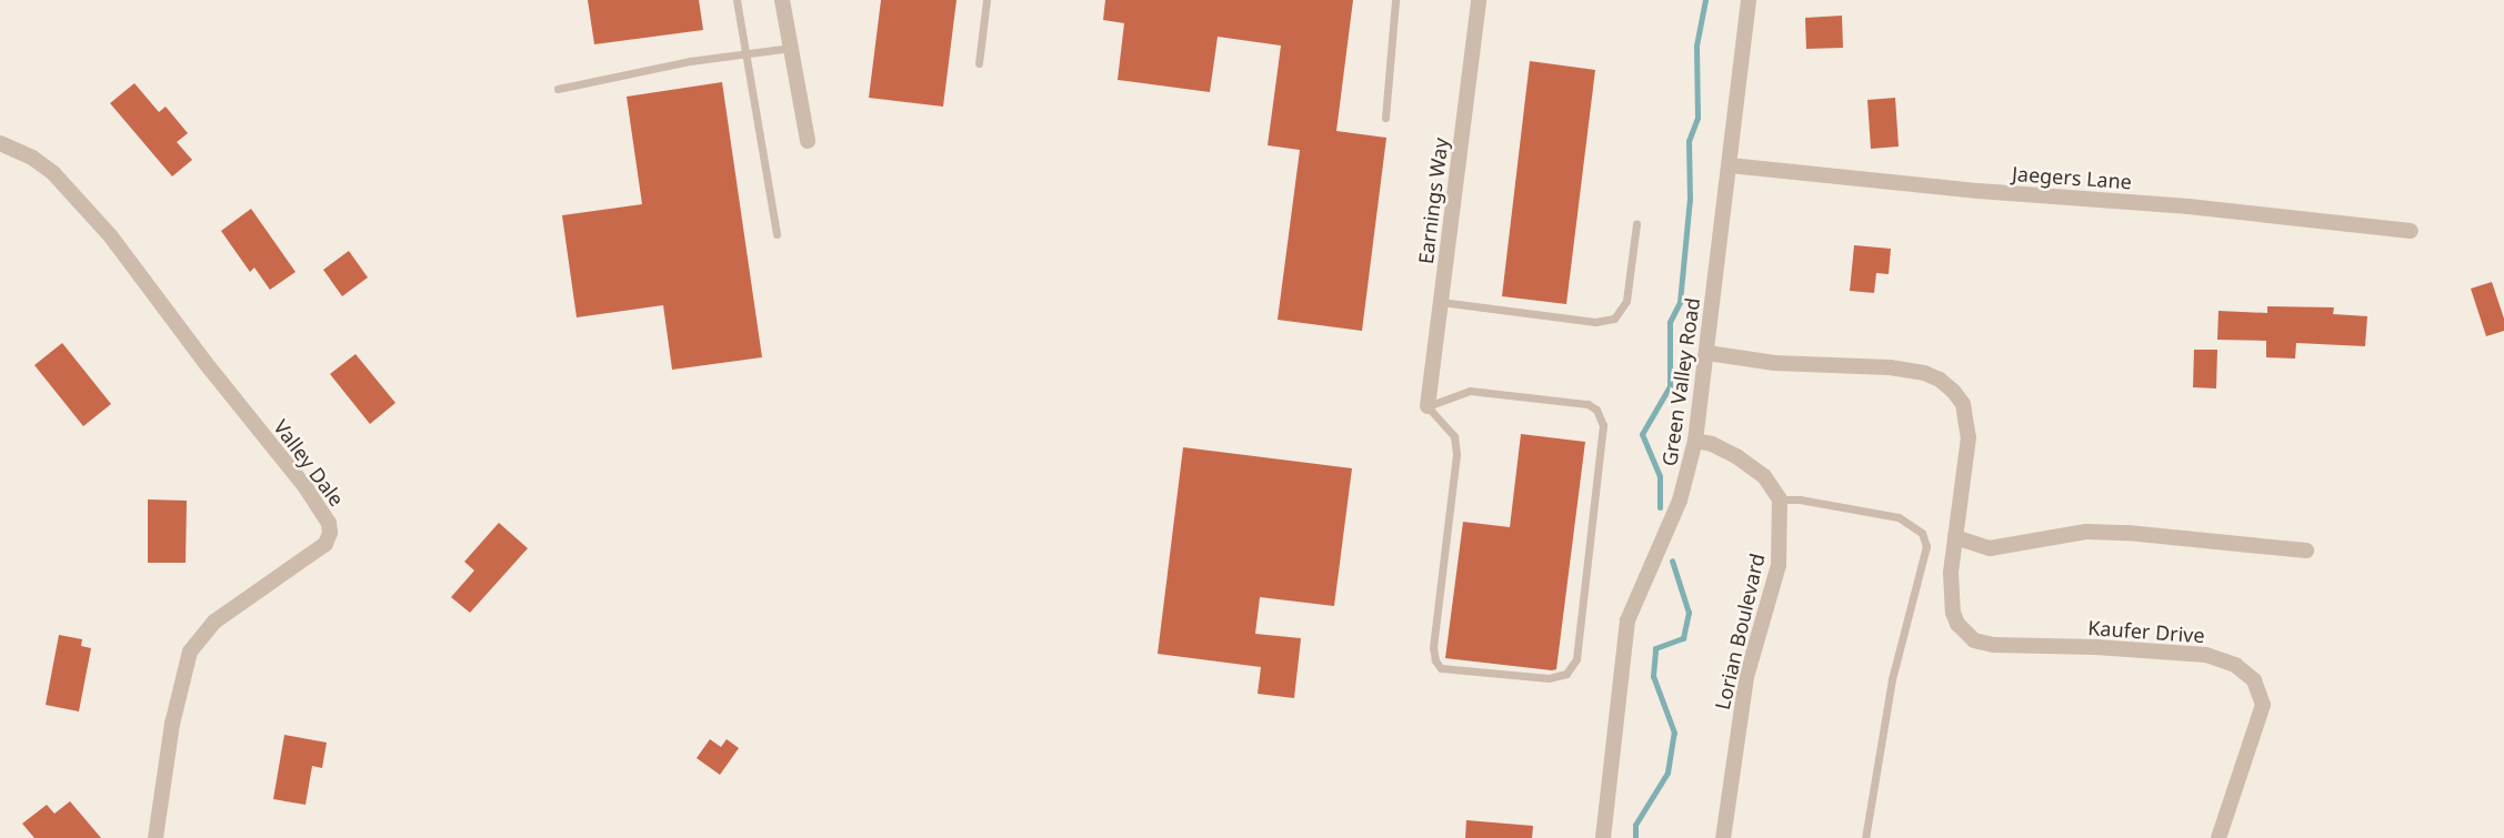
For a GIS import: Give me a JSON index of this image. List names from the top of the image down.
{
  "streets": {
    "street": [
      "Jaegers Lane",
      "Earnings Way",
      "Green Valley Road",
      "Valley Dale",
      "Lorian Boulevard",
      "Kaufer Drive"
    ]
  },
  "crossings": [
    ["Jaegers Lane", "Green Valley Road"],
    ["Green Valley Road", "Kaufer Drive"]
  ]
}
